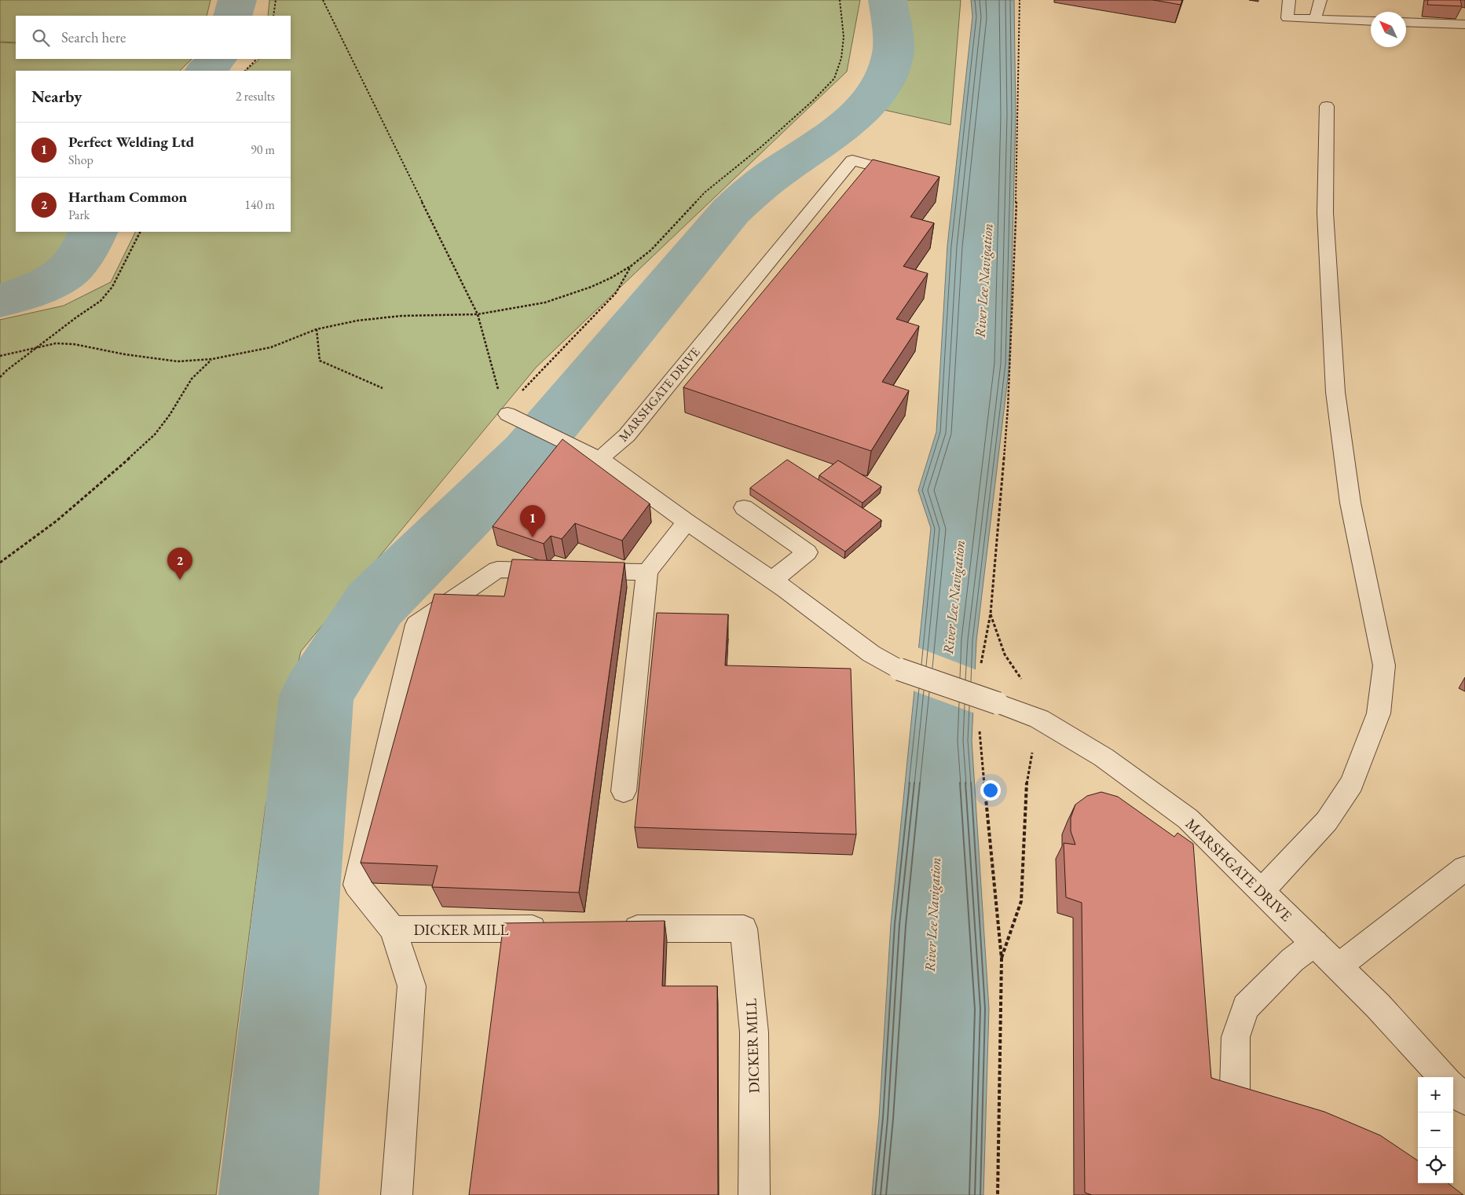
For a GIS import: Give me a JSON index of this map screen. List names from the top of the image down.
{
  "streets": {
    "street": ["MARSHGATE DRIVE", "DICKER MILL"]
  },
  "water": ["River Lee Navigation"],
  "north": "top left",
  "page": {
    "search": "Search here",
    "heading": ["Nearby", "2 results"],
    "list": [
      {
        "mark": "1",
        "name": "Perfect Welding Ltd",
        "note": "Shop",
        "value": "90 m"
      },
      {
        "mark": "2",
        "name": "Hartham Common",
        "note": "Park",
        "value": "140 m"
      }
    ],
    "pins": ["1", "2"],
    "map_buttons": ["+", "−"]
  }
}
